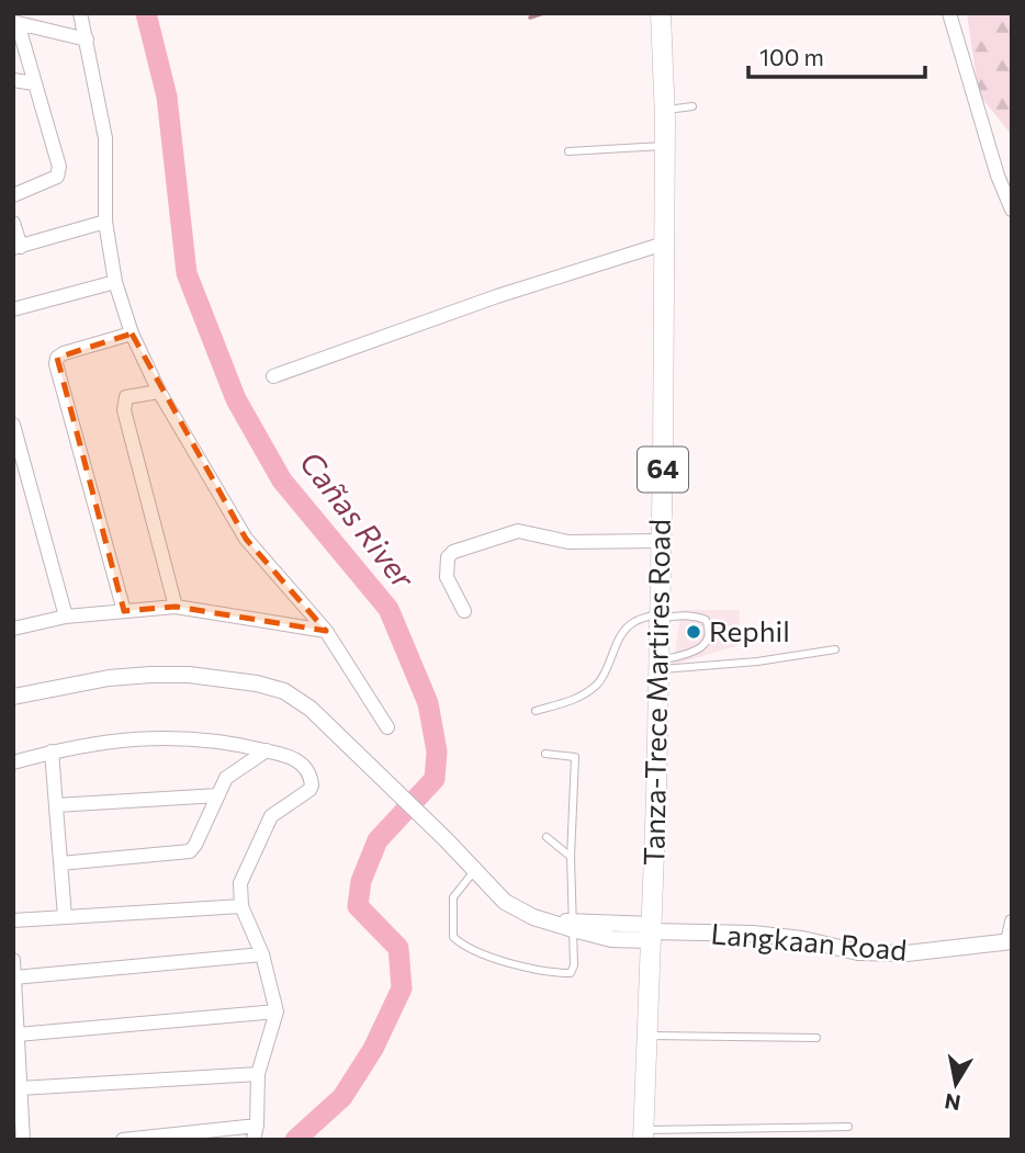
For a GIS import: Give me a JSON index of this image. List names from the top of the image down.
{
  "streets": {
    "main road": ["64", "Tanza-Trece Martires Road"],
    "street": ["Langkaan Road"]
  },
  "crossings": [
    ["Tanza-Trece Martires Road", "Langkaan Road"]
  ],
  "water": ["Cañas River"],
  "places": ["Rephil"],
  "scale_bar": "100 m",
  "north": "bottom"
}
